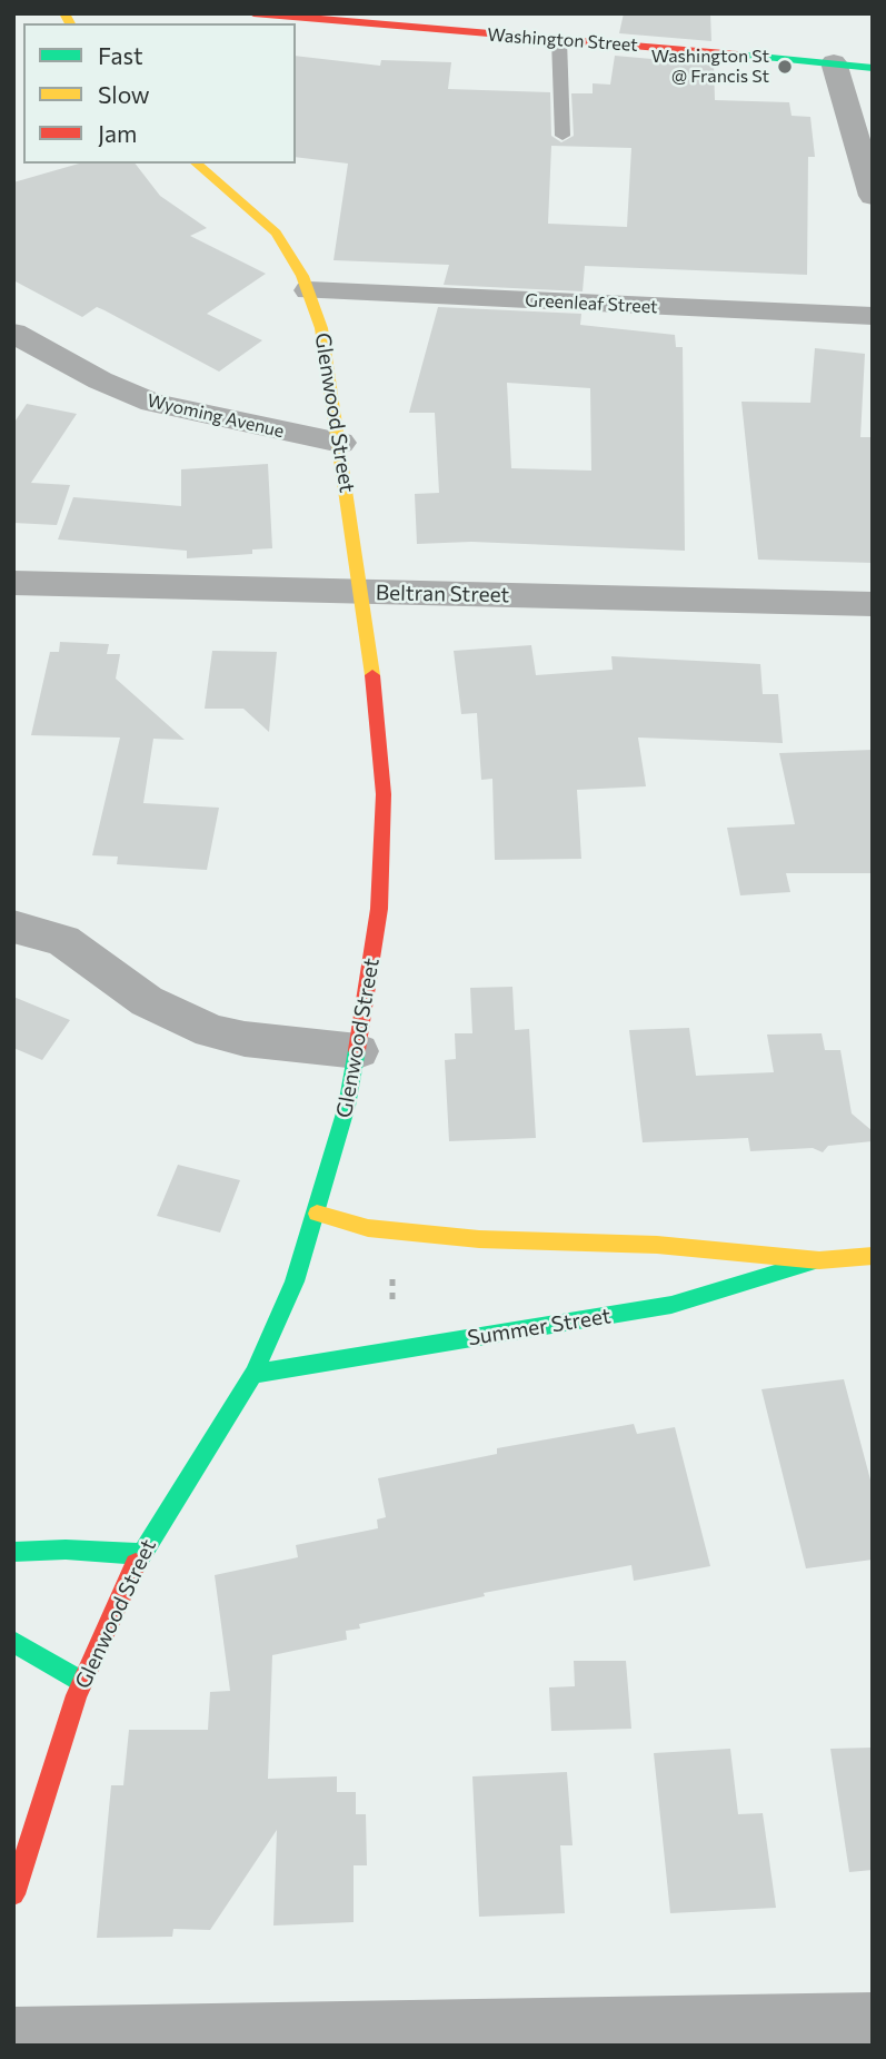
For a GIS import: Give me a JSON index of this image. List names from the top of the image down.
{
  "streets": {
    "street": [
      "Washington Street",
      "Greenleaf Street",
      "Glenwood Street",
      "Wyoming Avenue",
      "Beltran Street",
      "Summer Street"
    ]
  },
  "crossings": [
    ["Greenleaf Street", "Glenwood Street"],
    ["Glenwood Street", "Wyoming Avenue"],
    ["Glenwood Street", "Beltran Street"],
    ["Glenwood Street", "Summer Street"]
  ],
  "places": ["Washington St @ Francis St"],
  "legend": ["Fast", "Slow", "Jam"]
}
